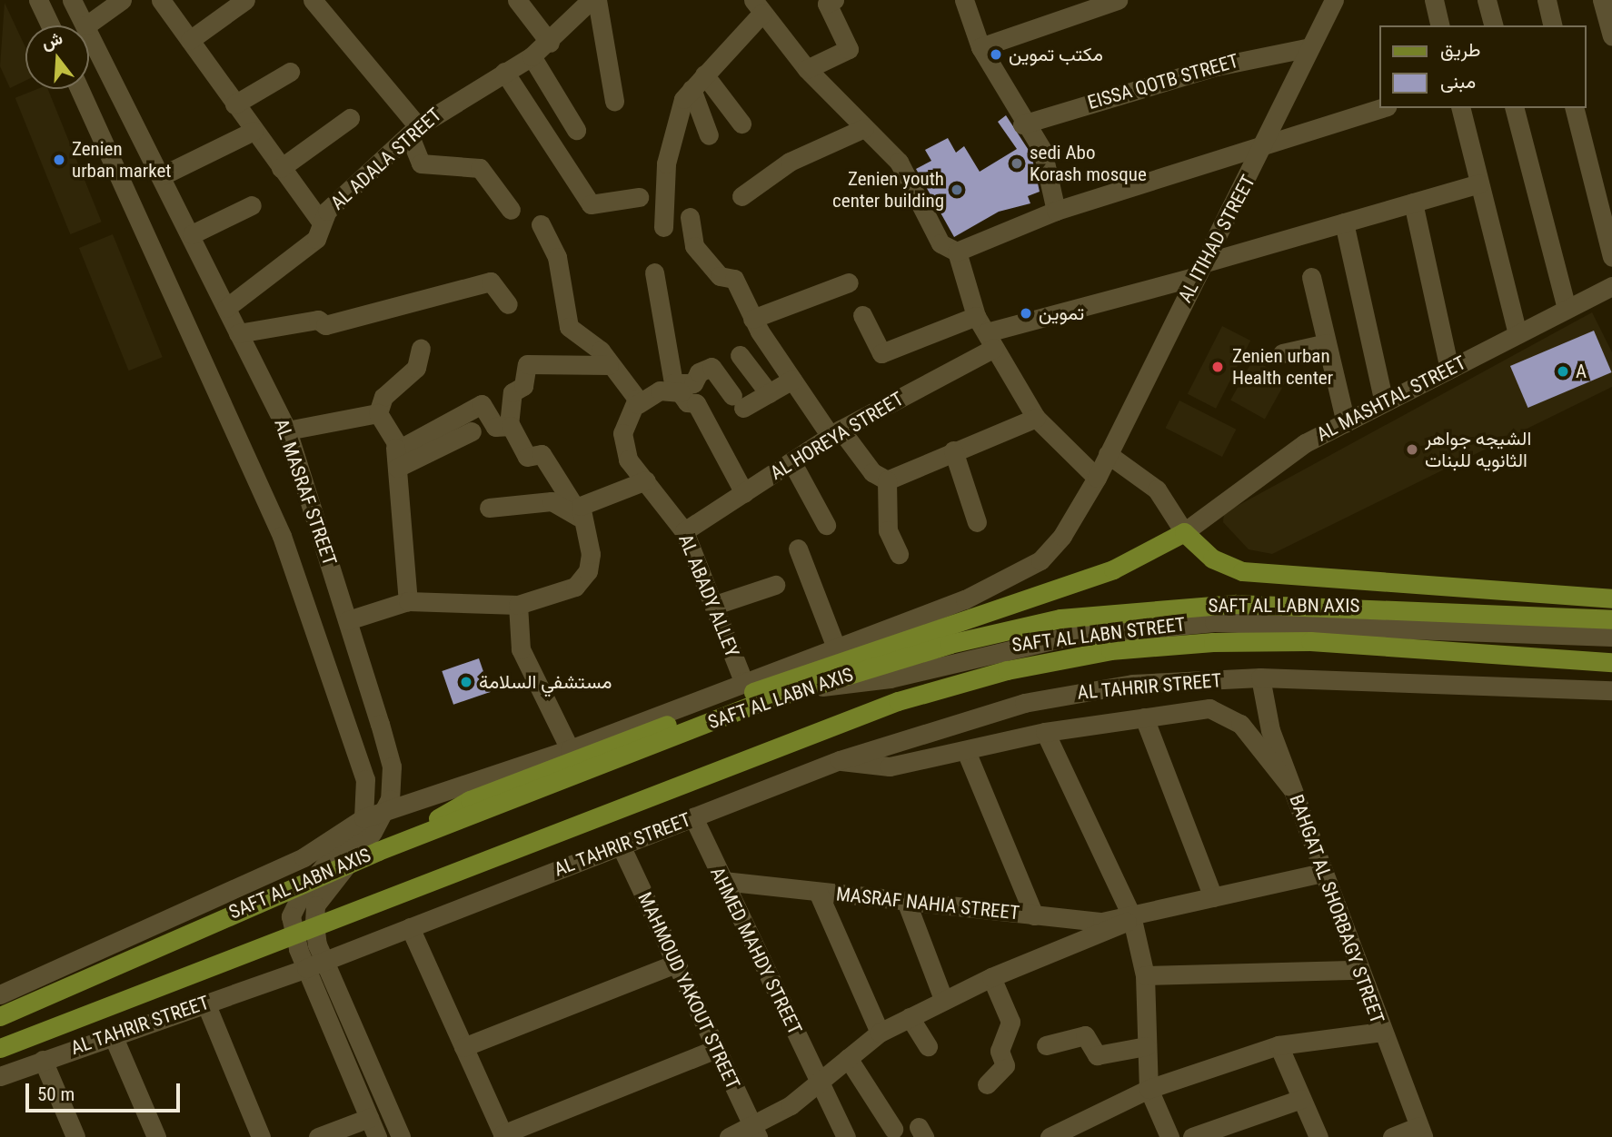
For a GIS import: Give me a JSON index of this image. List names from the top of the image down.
{
  "streets": {
    "main road": ["SAFT AL LABN AXIS"],
    "street": [
      "EISSA QOTB STREET",
      "AL ADALA STREET",
      "AL ITIHAD STREET",
      "AL MASHTAL STREET",
      "AL HOREYA STREET",
      "AL MASRAF STREET",
      "AL ABADY ALLEY",
      "SAFT AL LABN STREET",
      "AL TAHRIR STREET",
      "MASRAF NAHIA STREET",
      "BAHGAT AL SHORBAGY STREET",
      "AHMED MAHDY STREET",
      "MAHMOUD YAKOUT STREET"
    ]
  },
  "crossings": [
    ["EISSA QOTB STREET", "AL ITIHAD STREET"],
    ["AL ADALA STREET", "AL MASRAF STREET"],
    ["AL ITIHAD STREET", "AL HOREYA STREET"],
    ["AL HOREYA STREET", "AL ABADY ALLEY"],
    ["AL MASRAF STREET", "AL TAHRIR STREET"],
    ["AL ABADY ALLEY", "SAFT AL LABN STREET"],
    ["AL TAHRIR STREET", "BAHGAT AL SHORBAGY STREET"],
    ["AL TAHRIR STREET", "AHMED MAHDY STREET"],
    ["AL TAHRIR STREET", "MAHMOUD YAKOUT STREET"],
    ["MASRAF NAHIA STREET", "BAHGAT AL SHORBAGY STREET"],
    ["MASRAF NAHIA STREET", "AHMED MAHDY STREET"]
  ],
  "places": [
    "مكتب تموين",
    "Zenien urban market",
    "sedi Abo Korash mosque",
    "Zenien youth center building",
    "تموين",
    "Zenien urban Health center",
    "A",
    "الشيجه جواهر الثانويه للبنات",
    "مستشفي السلامة"
  ],
  "legend": ["طريق", "مبنى"],
  "scale_bar": "50 m",
  "north": "top"
}
